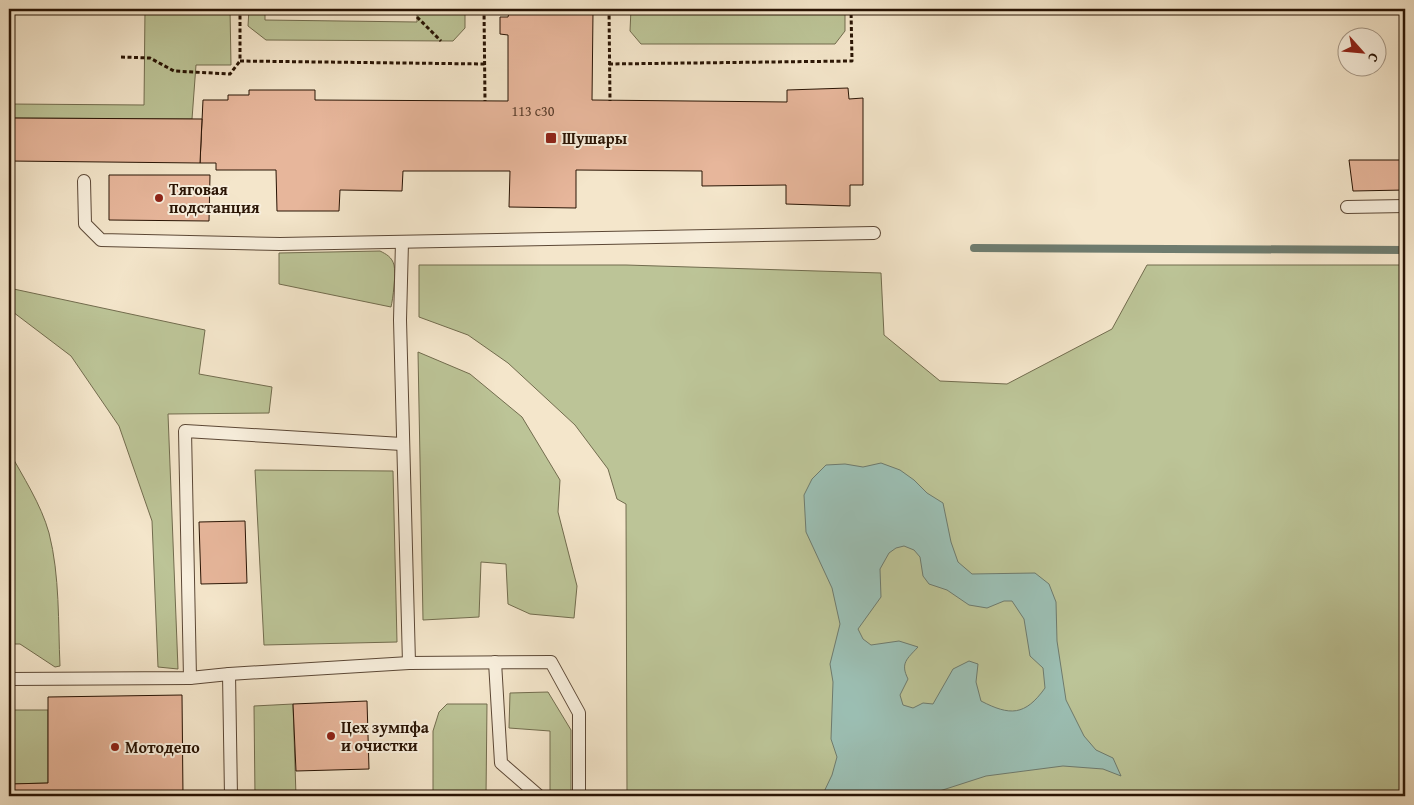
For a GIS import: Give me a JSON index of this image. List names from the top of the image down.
{
  "places": {
    "transit": ["Шушары"],
    "other": ["Тяговая подстанция", "Цех зумпфа и очистки", "Мотодепо"]
  },
  "house_numbers": ["113 с30"],
  "north": "bottom right"
}
